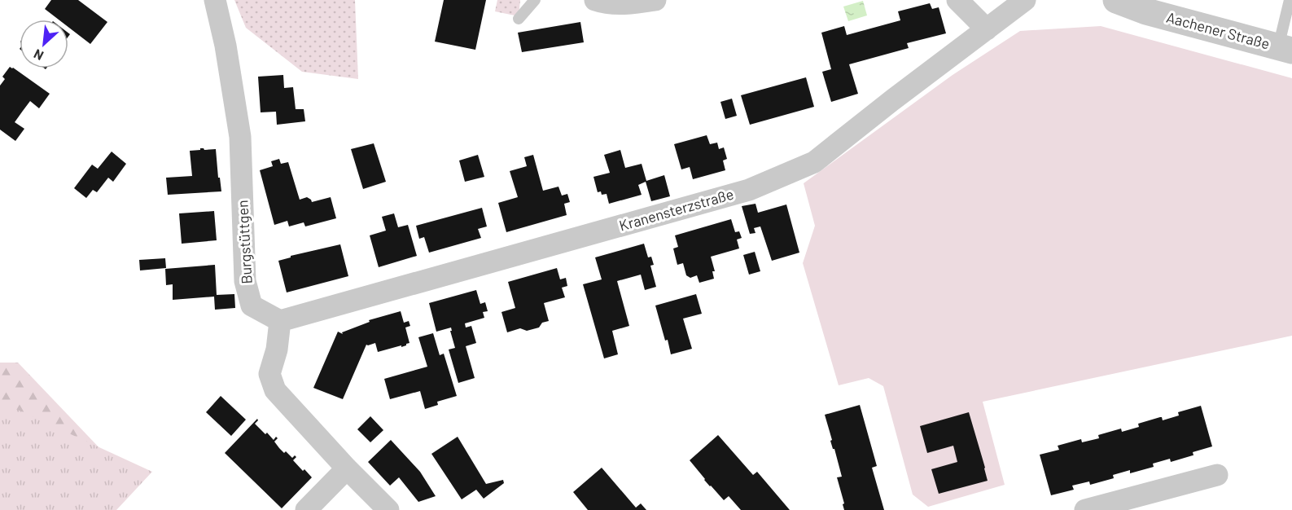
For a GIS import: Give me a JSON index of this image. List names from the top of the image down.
{
  "streets": {
    "street": ["Aachener Straße", "Kranensterzstraße", "Burgstüttgen"]
  },
  "crossings": [
    ["Kranensterzstraße", "Burgstüttgen"]
  ],
  "north": "bottom left"
}
